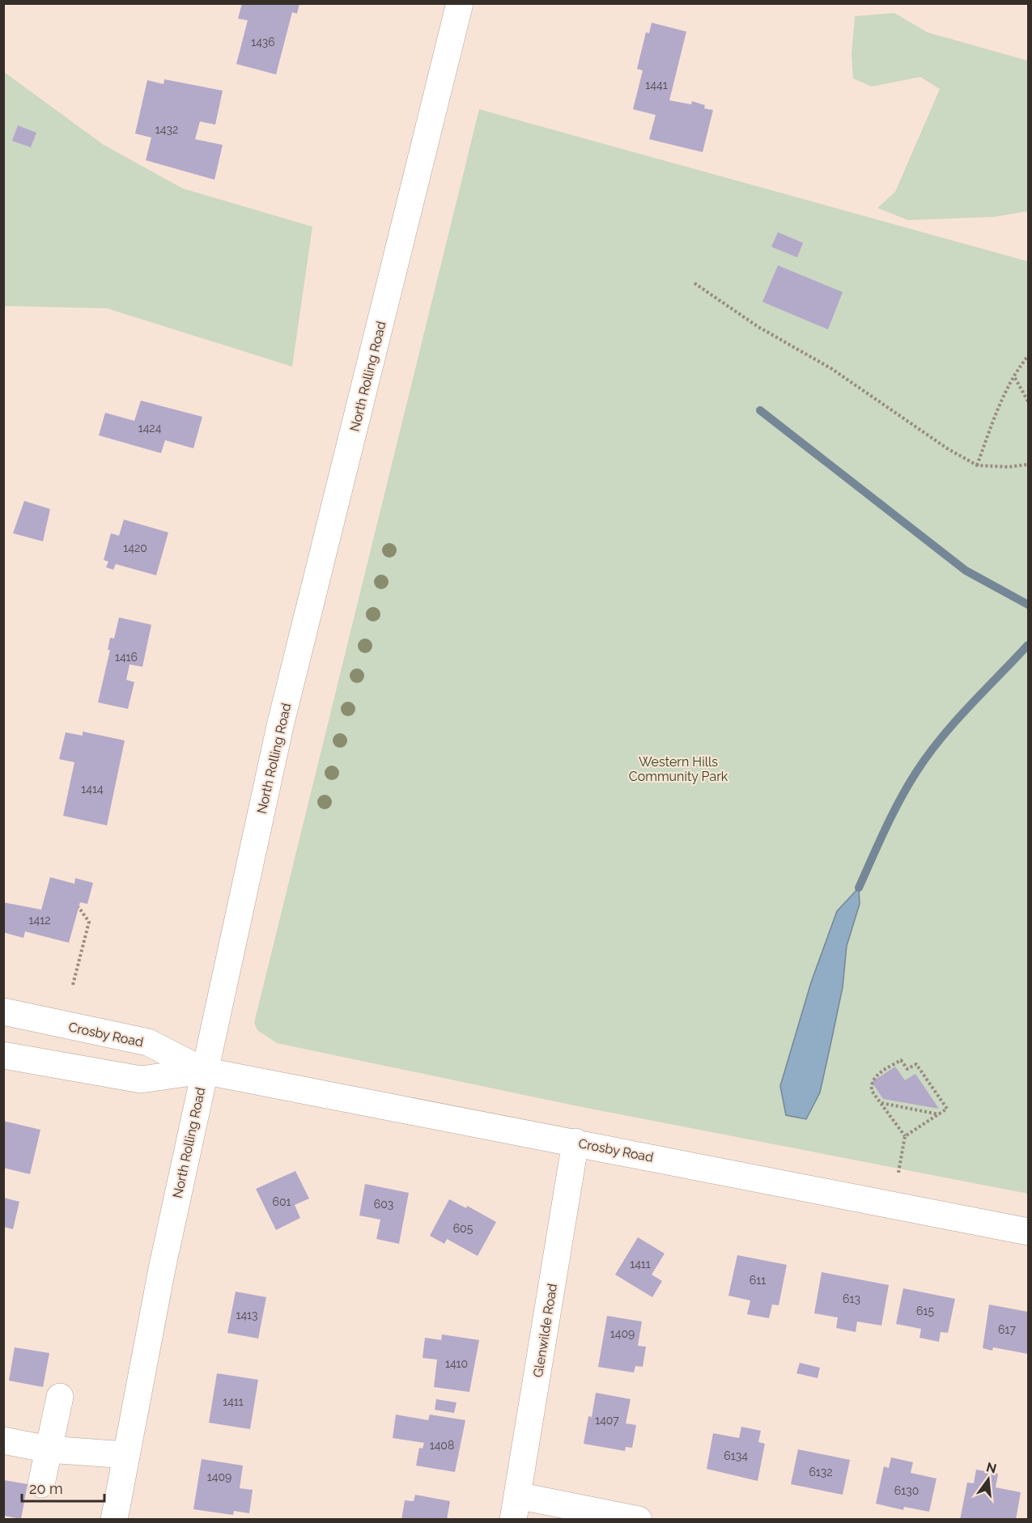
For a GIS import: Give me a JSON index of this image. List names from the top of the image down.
{
  "streets": {
    "main road": ["North Rolling Road", "Crosby Road", "Glenwilde Road"]
  },
  "crossings": [
    ["North Rolling Road", "Crosby Road"],
    ["Crosby Road", "Glenwilde Road"]
  ],
  "parks": ["Western Hills Community Park"],
  "house_numbers": [
    "1436",
    "1441",
    "1432",
    "1424",
    "1420",
    "1416",
    "1414",
    "1412",
    "601",
    "603",
    "605",
    "1411",
    "611",
    "613",
    "615",
    "1413",
    "617",
    "1409",
    "1410",
    "1411",
    "1407",
    "1408",
    "6134",
    "6132",
    "1409",
    "6130"
  ],
  "scale_bar": "20 m",
  "north": "top"
}
